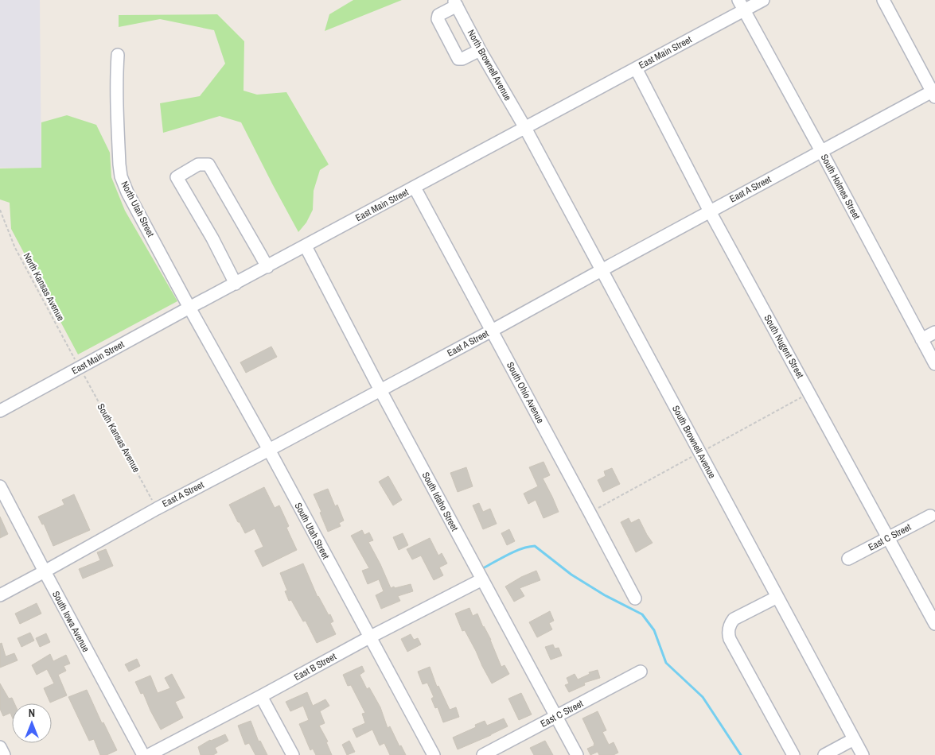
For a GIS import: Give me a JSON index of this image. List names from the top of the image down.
{
  "streets": {
    "street": [
      "East Main Street",
      "North Brownell Avenue",
      "South Holmes Street",
      "East A Street",
      "North Utah Street",
      "South Nugent Street",
      "South Ohio Avenue",
      "South Brownell Avenue",
      "South Idaho Street",
      "South Utah Street",
      "East C Street",
      "South Iowa Avenue",
      "East B Street"
    ],
    "path": ["North Kansas Avenue", "South Kansas Avenue"]
  },
  "crossings": [
    ["East Main Street", "North Brownell Avenue"],
    ["East Main Street", "South Holmes Street"],
    ["East Main Street", "North Utah Street"],
    ["East Main Street", "North Kansas Avenue"],
    ["East Main Street", "South Nugent Street"],
    ["East Main Street", "South Ohio Avenue"],
    ["East Main Street", "South Kansas Avenue"],
    ["East Main Street", "South Brownell Avenue"],
    ["East Main Street", "South Idaho Street"],
    ["East Main Street", "South Utah Street"],
    ["North Brownell Avenue", "South Brownell Avenue"],
    ["South Holmes Street", "East A Street"],
    ["East A Street", "South Nugent Street"],
    ["East A Street", "South Ohio Avenue"],
    ["East A Street", "South Kansas Avenue"],
    ["East A Street", "South Brownell Avenue"],
    ["East A Street", "South Idaho Street"],
    ["East A Street", "South Utah Street"],
    ["East A Street", "South Iowa Avenue"],
    ["North Utah Street", "South Utah Street"],
    ["North Kansas Avenue", "South Kansas Avenue"],
    ["South Nugent Street", "East C Street"],
    ["South Idaho Street", "East C Street"],
    ["South Idaho Street", "East B Street"],
    ["South Utah Street", "East B Street"]
  ],
  "north": "top"
}
